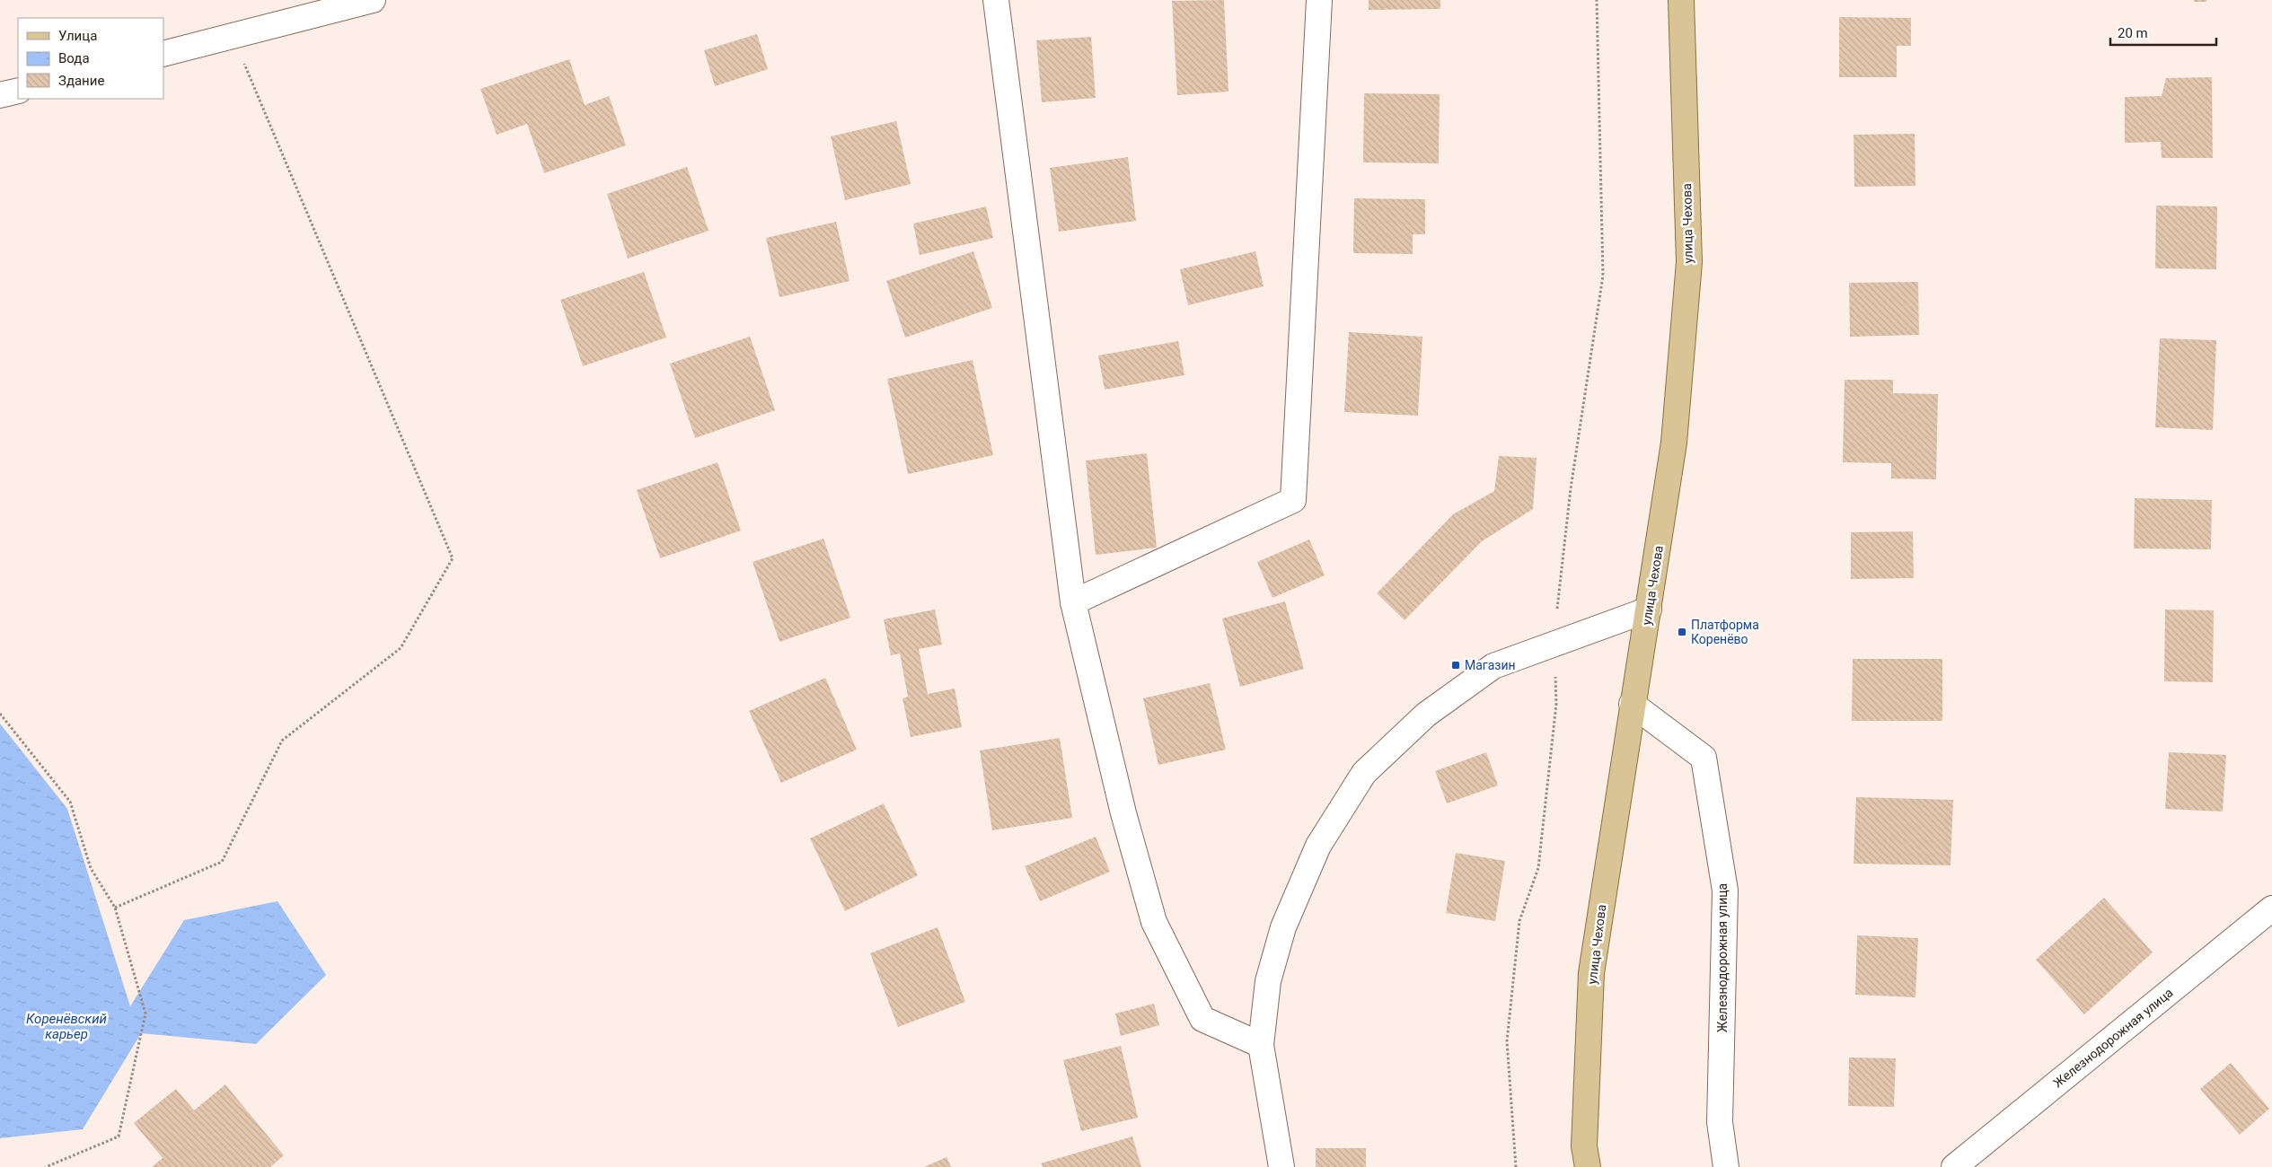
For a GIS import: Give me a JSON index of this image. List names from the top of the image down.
{
  "streets": {
    "main road": ["улица Чехова"],
    "street": ["Железнодорожная улица"]
  },
  "crossings": [
    ["улица Чехова", "Железнодорожная улица"]
  ],
  "water": ["Коренёвский карьер"],
  "places": {
    "transit": ["Платформа Коренёво", "Магазин"]
  },
  "legend": ["Улица", "Вода", "Здание"],
  "scale_bar": "20 m"
}
